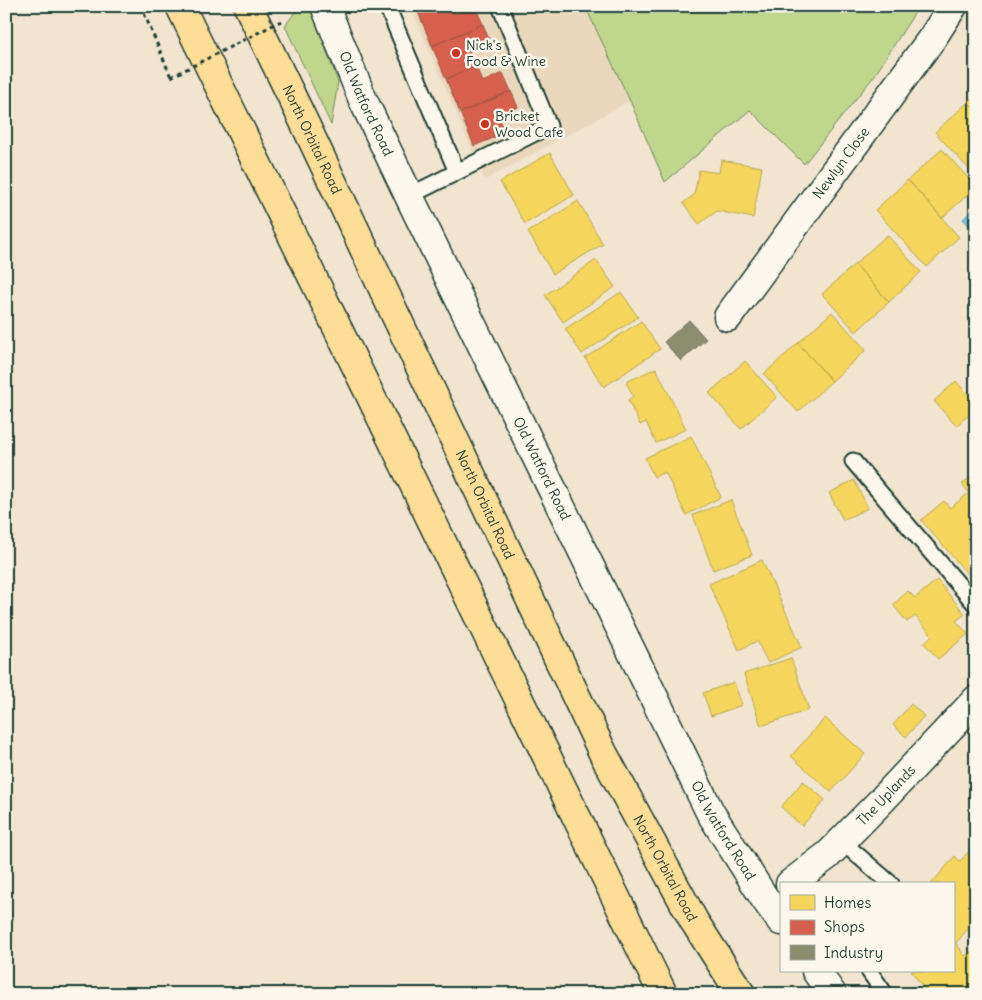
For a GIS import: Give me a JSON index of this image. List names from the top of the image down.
{
  "streets": {
    "highway": ["North Orbital Road"],
    "street": ["Old Watford Road", "Newlyn Close", "The Uplands"]
  },
  "places": ["Nick's Food & Wine", "Bricket Wood Cafe"],
  "legend": ["Homes", "Shops", "Industry"]
}
